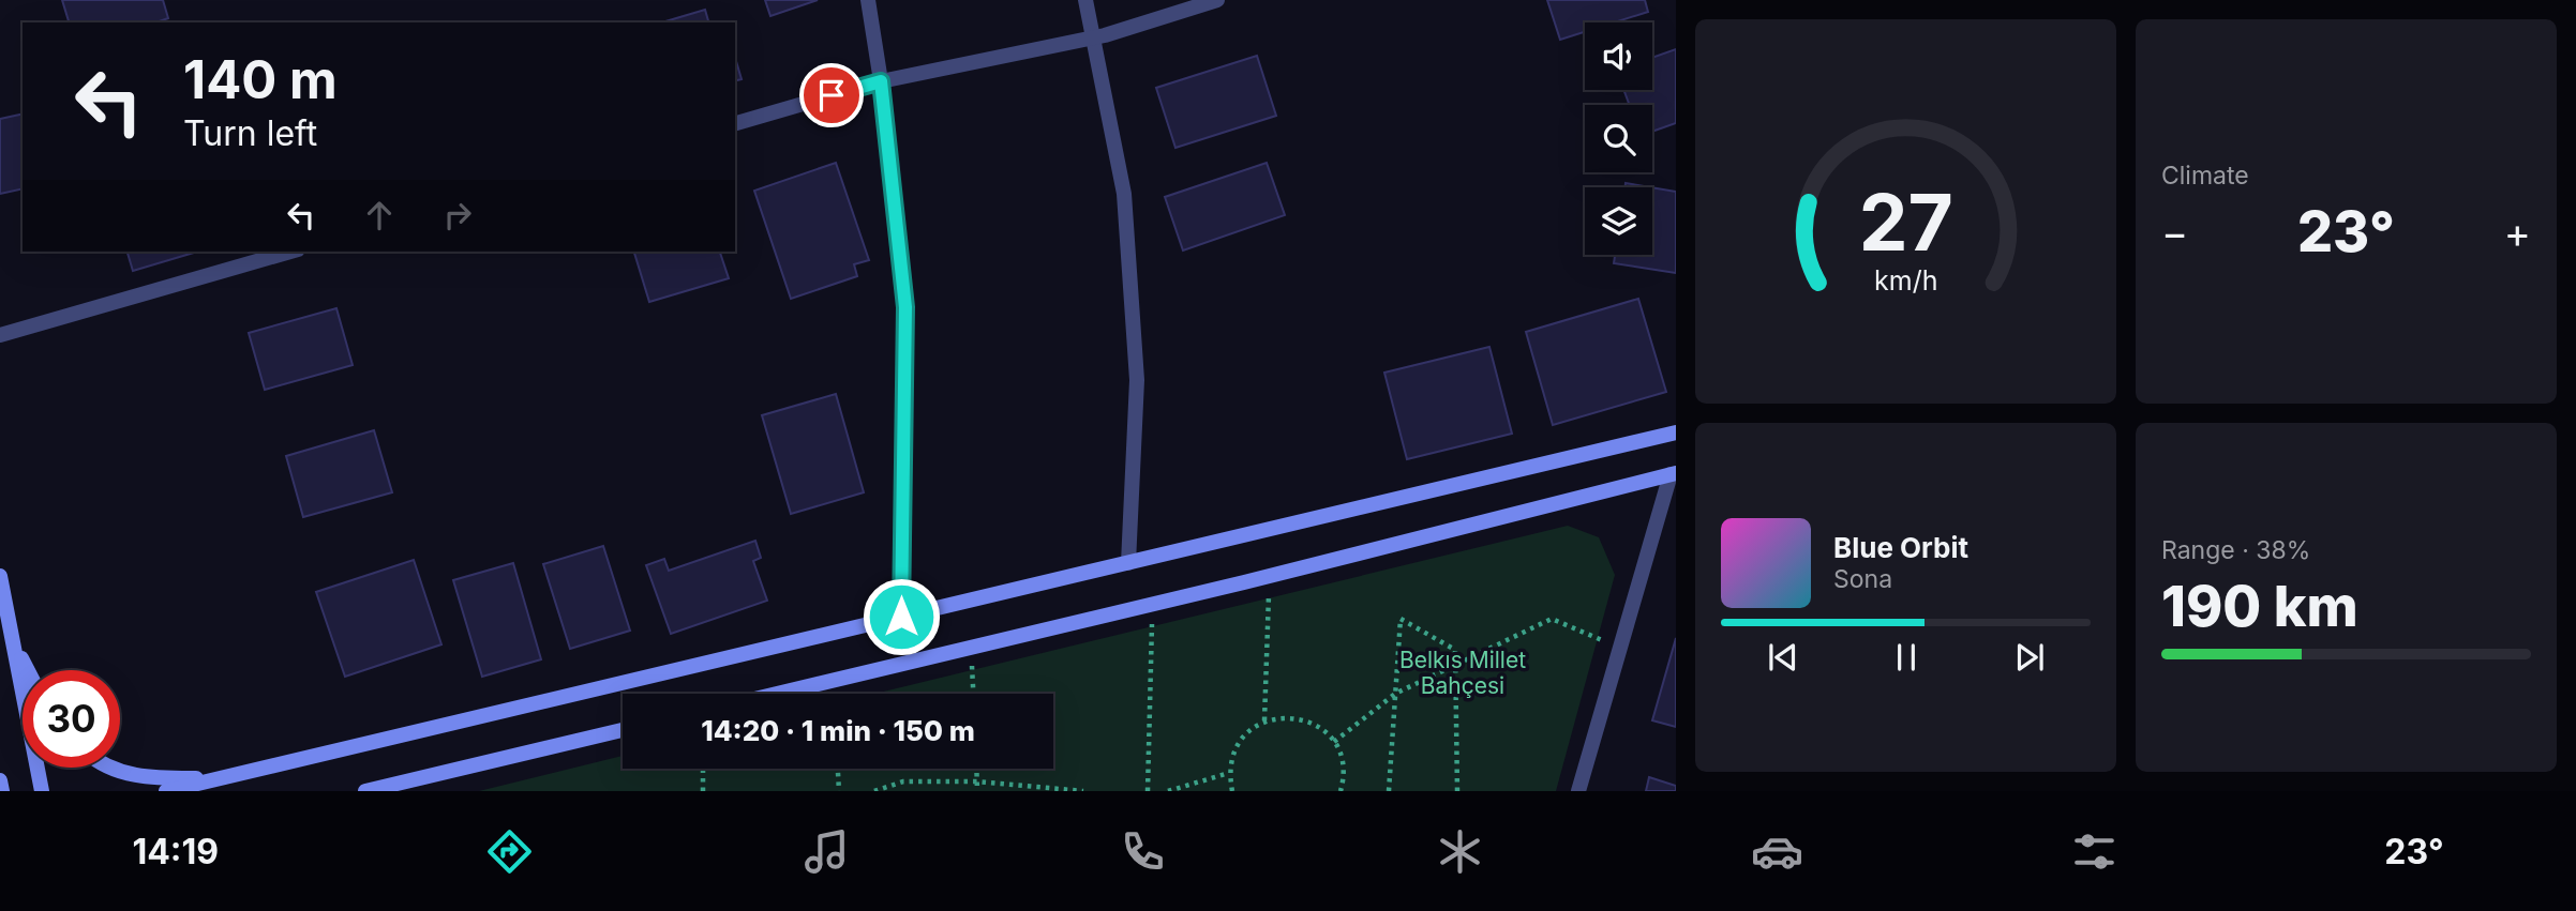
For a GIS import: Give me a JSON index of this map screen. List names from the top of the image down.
{
  "parks": ["Belkıs Millet Bahçesi"],
  "page": {
    "tile": [
      "Climate",
      ["Range · 38%", "190 km"]
    ],
    "turn": ["140 m", "Turn left"],
    "heat": ["−", "23°", "+"],
    "song": ["Blue Orbit", "Sona"],
    "limit": "30",
    "trip": "14:20 · 1 min · 150 m",
    "tabs": ["14:19", "23°"],
    "gauge": ["27", "km/h"]
  }
}
